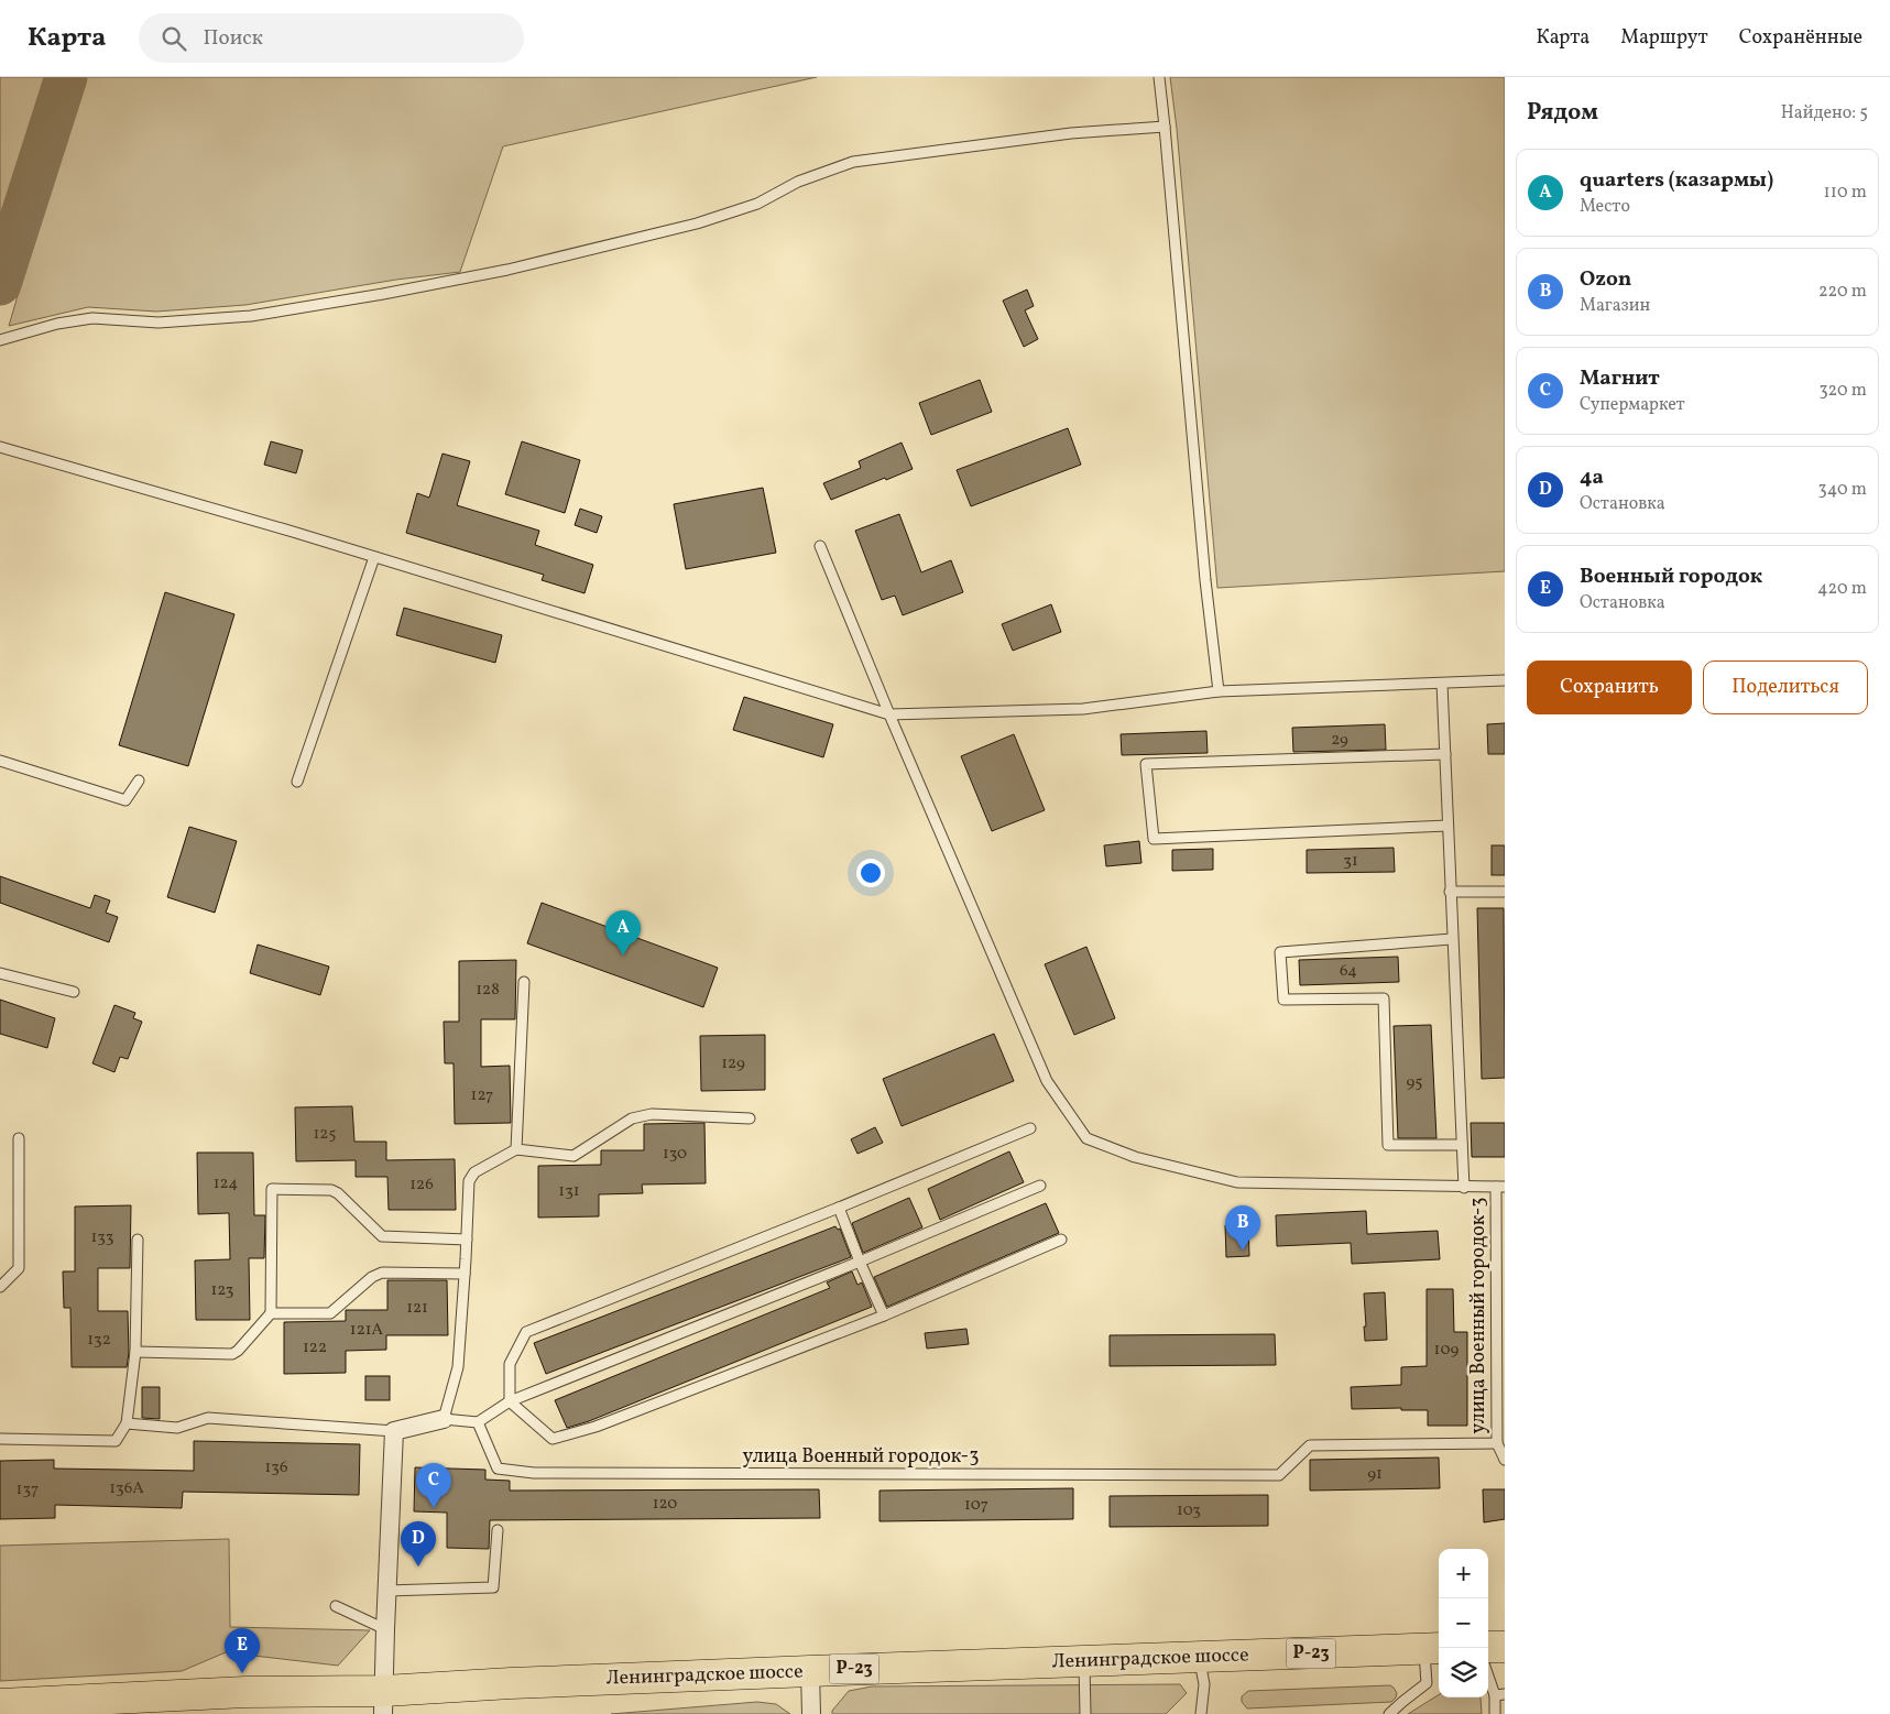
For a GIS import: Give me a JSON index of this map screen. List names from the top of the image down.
{
  "streets": {
    "highway": ["Р-23", "Ленинградское шоссе"],
    "lane": ["улица Военный городок-3"]
  },
  "house_numbers": [
    "29",
    "31",
    "64",
    "128",
    "129",
    "95",
    "127",
    "125",
    "130",
    "124",
    "126",
    "131",
    "133",
    "123",
    "121",
    "121А",
    "132",
    "122",
    "109",
    "136",
    "91",
    "136А",
    "137",
    "120",
    "107",
    "103"
  ],
  "page": {
    "header": "Карта",
    "search": "Поиск",
    "nav": ["Карта", "Маршрут", "Сохранённые"],
    "heading": ["Рядом", "Найдено: 5"],
    "list": [
      {
        "mark": "A",
        "name": "quarters (казармы)",
        "note": "Место",
        "value": "110 m"
      },
      {
        "mark": "B",
        "name": "Ozon",
        "note": "Магазин",
        "value": "220 m"
      },
      {
        "mark": "C",
        "name": "Магнит",
        "note": "Супермаркет",
        "value": "320 m"
      },
      {
        "mark": "D",
        "name": "4а",
        "note": "Остановка",
        "value": "340 m"
      },
      {
        "mark": "E",
        "name": "Военный городок",
        "note": "Остановка",
        "value": "420 m"
      }
    ],
    "buttons": ["Сохранить", "Поделиться"],
    "pins": [
      "A",
      "B",
      "C",
      "D",
      "E"
    ],
    "map_buttons": ["+", "−"]
  }
}
